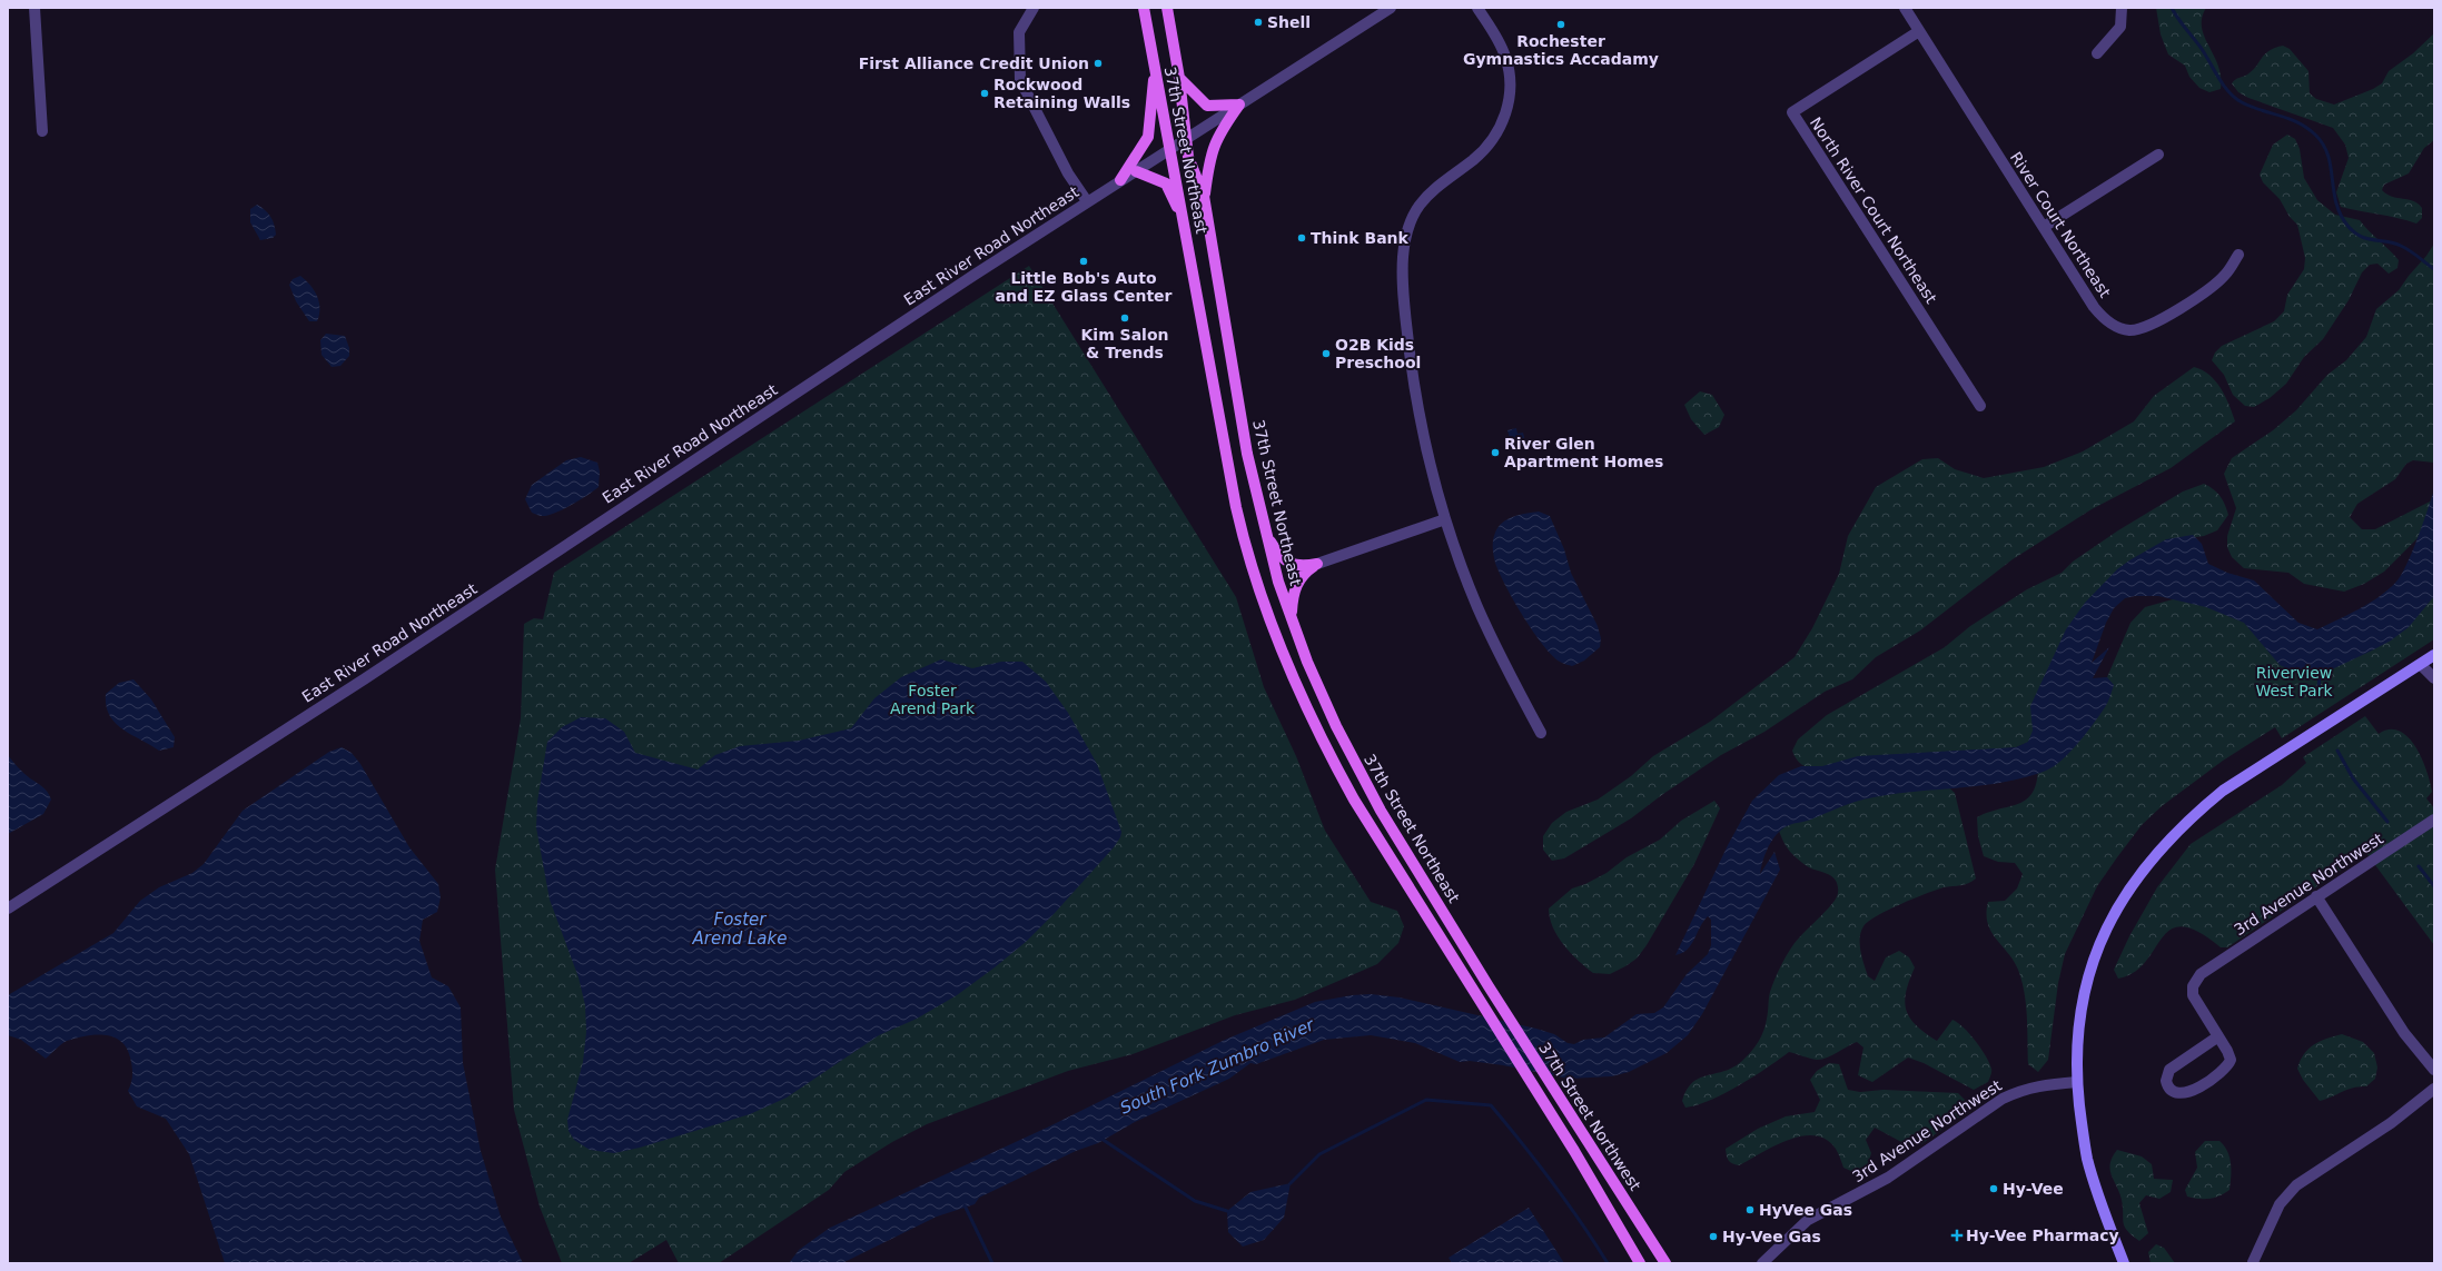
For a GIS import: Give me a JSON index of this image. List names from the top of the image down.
{
  "streets": {
    "main road": ["37th Street Northeast", "37th Street Northwest"],
    "street": [
      "North River Court Northeast",
      "River Court Northeast",
      "East River Road Northeast",
      "3rd Avenue Northwest"
    ]
  },
  "crossings": [
    ["37th Street Northeast", "East River Road Northeast"],
    ["37th Street Northeast", "37th Street Northwest"],
    ["North River Court Northeast", "River Court Northeast"]
  ],
  "water": ["Foster Arend Lake", "South Fork Zumbro River"],
  "parks": ["Riverview West Park", "Foster Arend Park"],
  "places": {
    "other": [
      "Shell",
      "Rochester Gymnastics Accadamy",
      "First Alliance Credit Union",
      "Rockwood Retaining Walls",
      "Think Bank",
      "Little Bob's Auto and EZ Glass Center",
      "Kim Salon & Trends",
      "O2B Kids Preschool",
      "River Glen Apartment Homes",
      "Hy-Vee",
      "HyVee Gas",
      "Hy-Vee Gas"
    ],
    "health": ["Hy-Vee Pharmacy"]
  }
}
